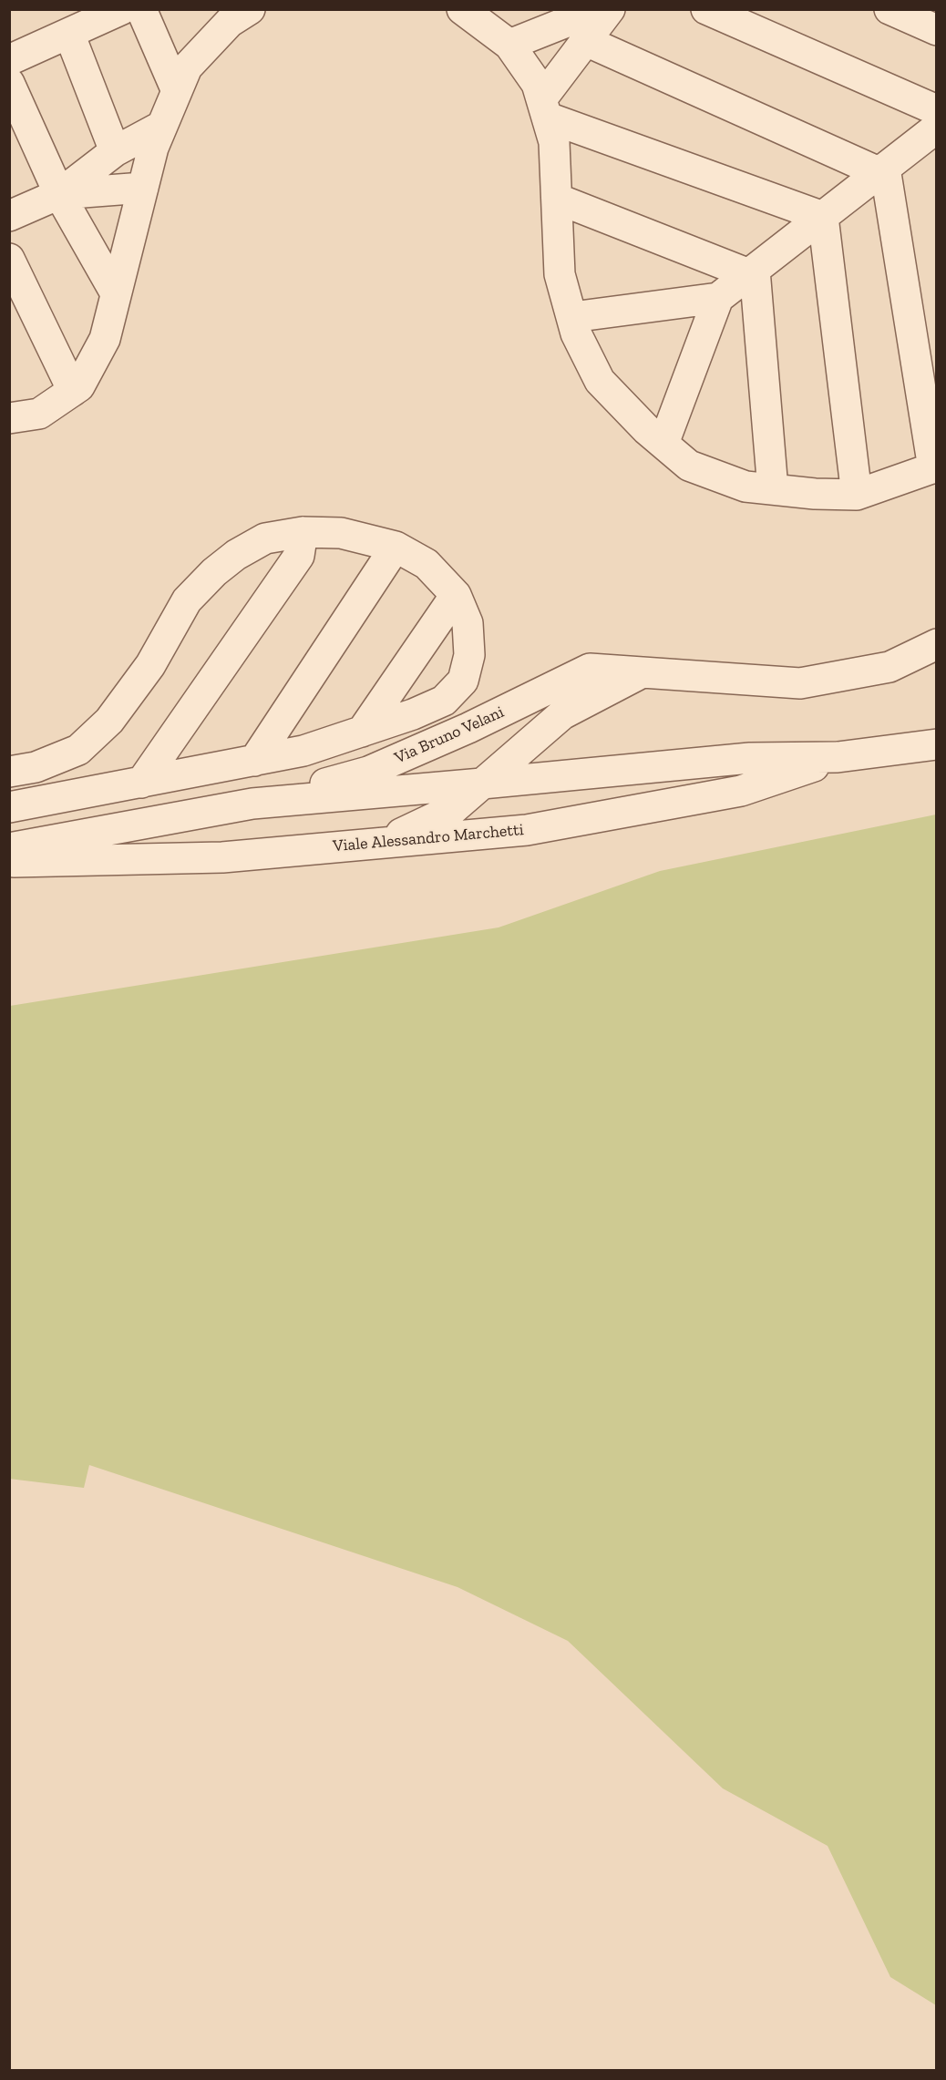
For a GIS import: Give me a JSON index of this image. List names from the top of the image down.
{
  "streets": {
    "street": ["Via Bruno Velani", "Viale Alessandro Marchetti"]
  },
  "crossings": [
    ["Via Bruno Velani", "Viale Alessandro Marchetti"]
  ]
}
